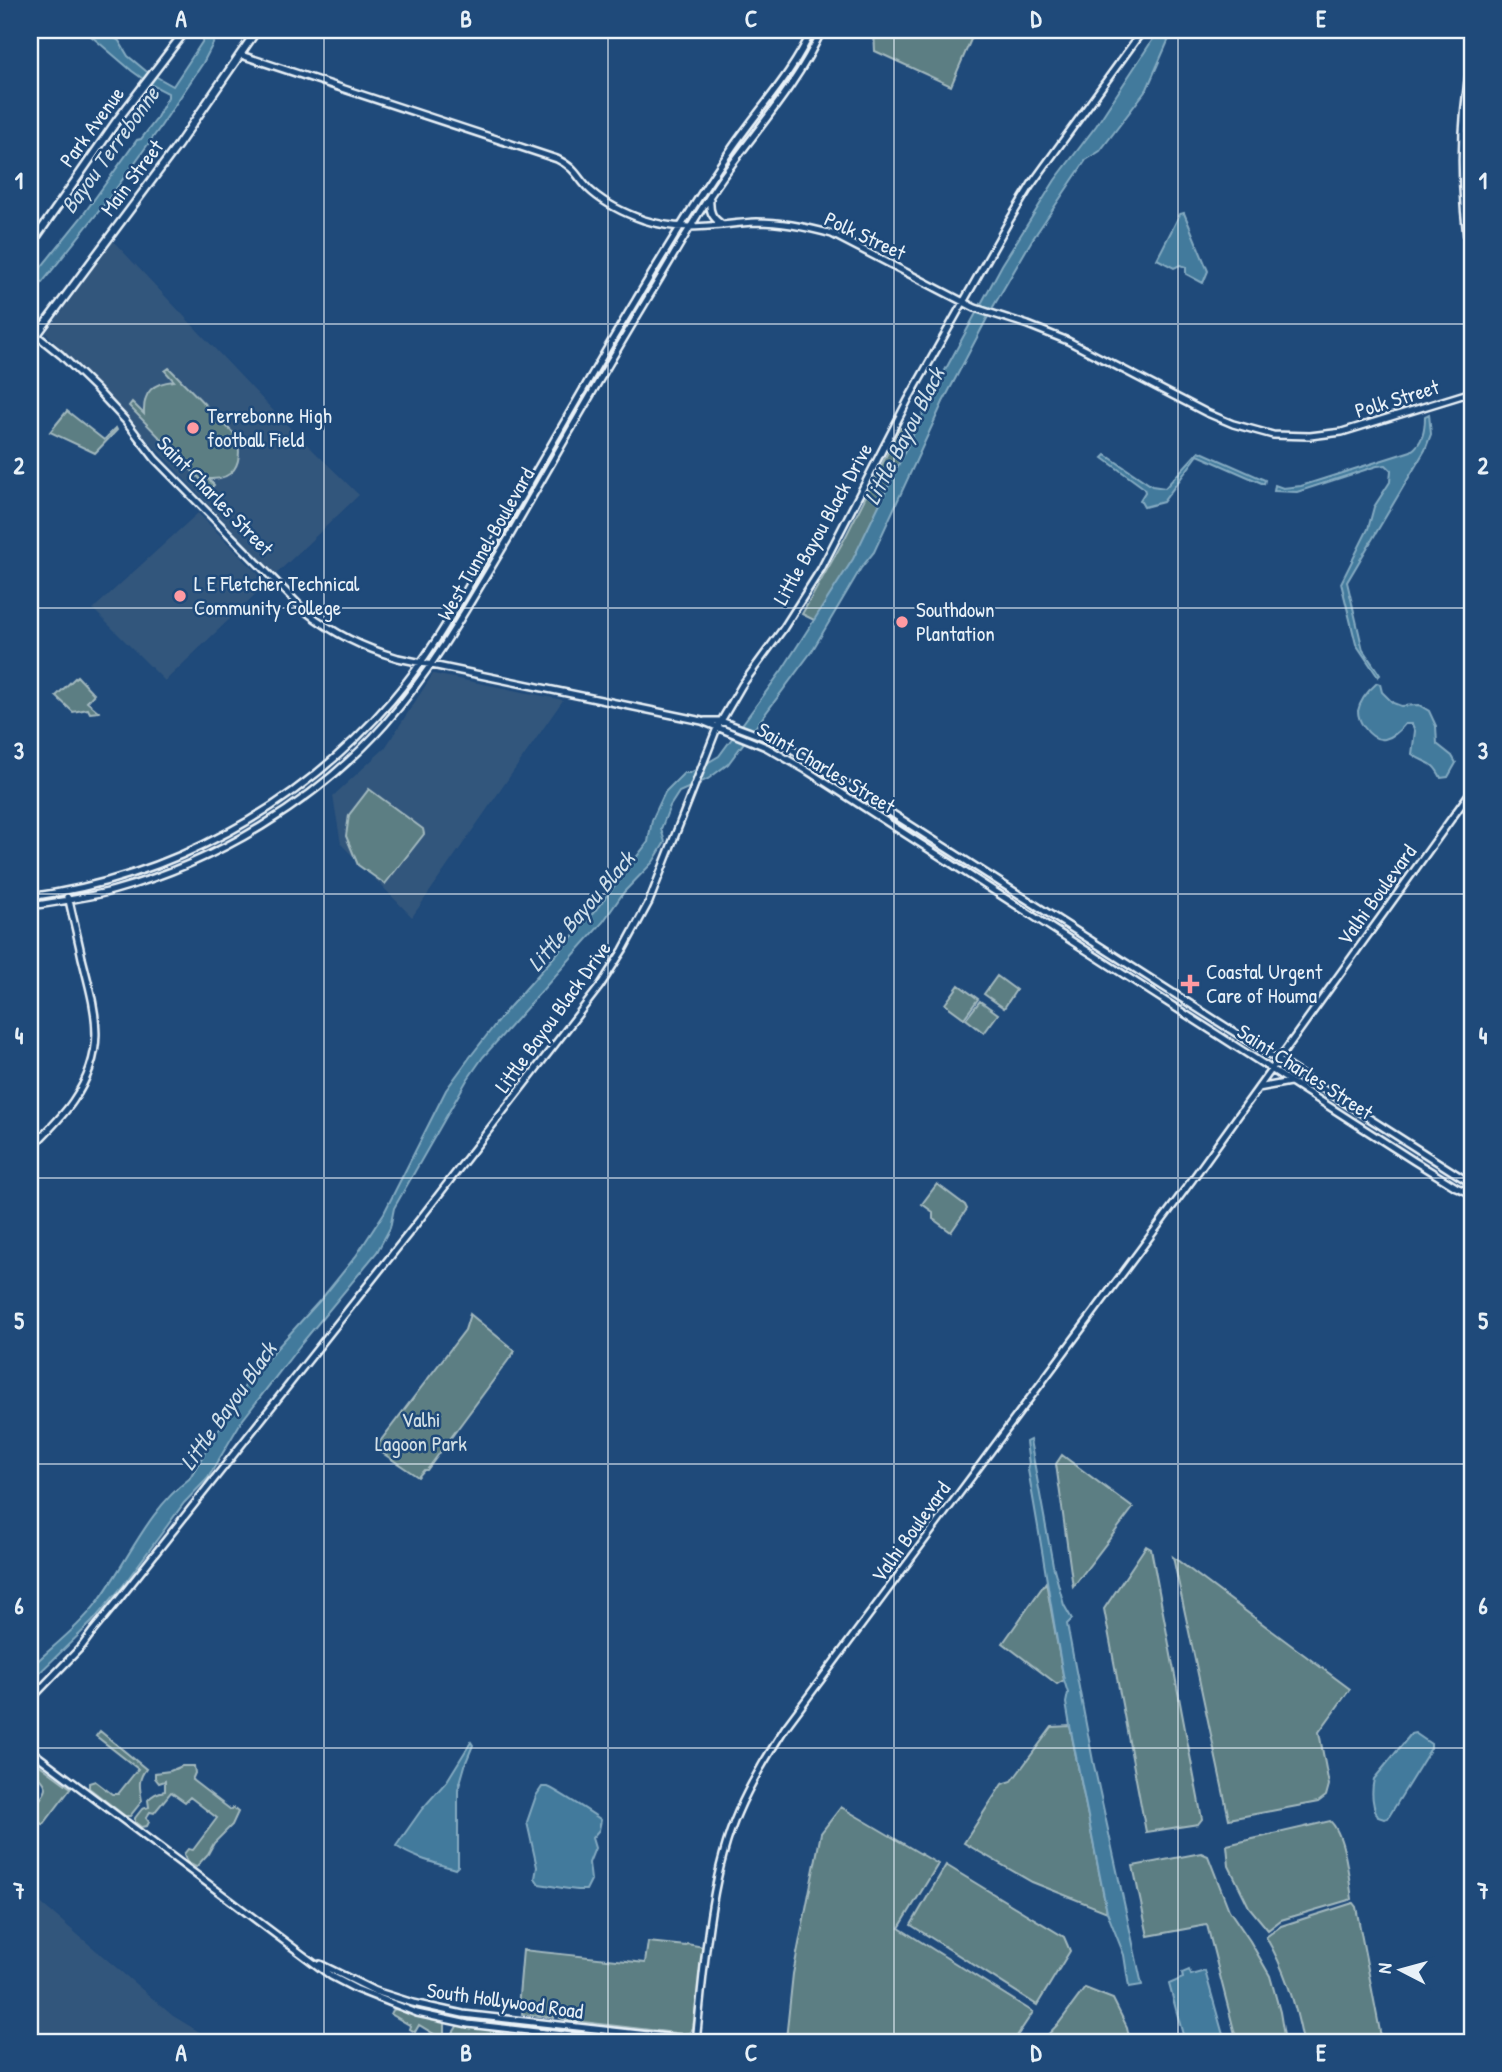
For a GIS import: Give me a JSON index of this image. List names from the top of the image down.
{
  "streets": {
    "main road": ["Park Avenue", "Main Street"],
    "street": [
      "Polk Street",
      "Saint Charles Street",
      "Little Bayou Black Drive",
      "West Tunnel Boulevard",
      "Valhi Boulevard",
      "South Hollywood Road"
    ]
  },
  "crossings": [
    ["Main Street", "Polk Street"],
    ["Main Street", "Saint Charles Street"],
    ["Polk Street", "Little Bayou Black Drive"],
    ["Polk Street", "West Tunnel Boulevard"],
    ["Saint Charles Street", "Little Bayou Black Drive"],
    ["Saint Charles Street", "West Tunnel Boulevard"],
    ["Saint Charles Street", "Valhi Boulevard"],
    ["Valhi Boulevard", "South Hollywood Road"]
  ],
  "water": ["Bayou Terrebonne", "Little Bayou Black"],
  "parks": ["Valhi Lagoon Park"],
  "places": {
    "other": ["Terrebonne High football Field", "L E Fletcher Technical Community College", "Southdown Plantation"],
    "health": ["Coastal Urgent Care of Houma"]
  },
  "north": "left",
  "grid": {
    "columns": [
      "A",
      "B",
      "C",
      "D",
      "E"
    ],
    "rows": [
      "1",
      "2",
      "3",
      "4",
      "5",
      "6",
      "7"
    ]
  }
}
